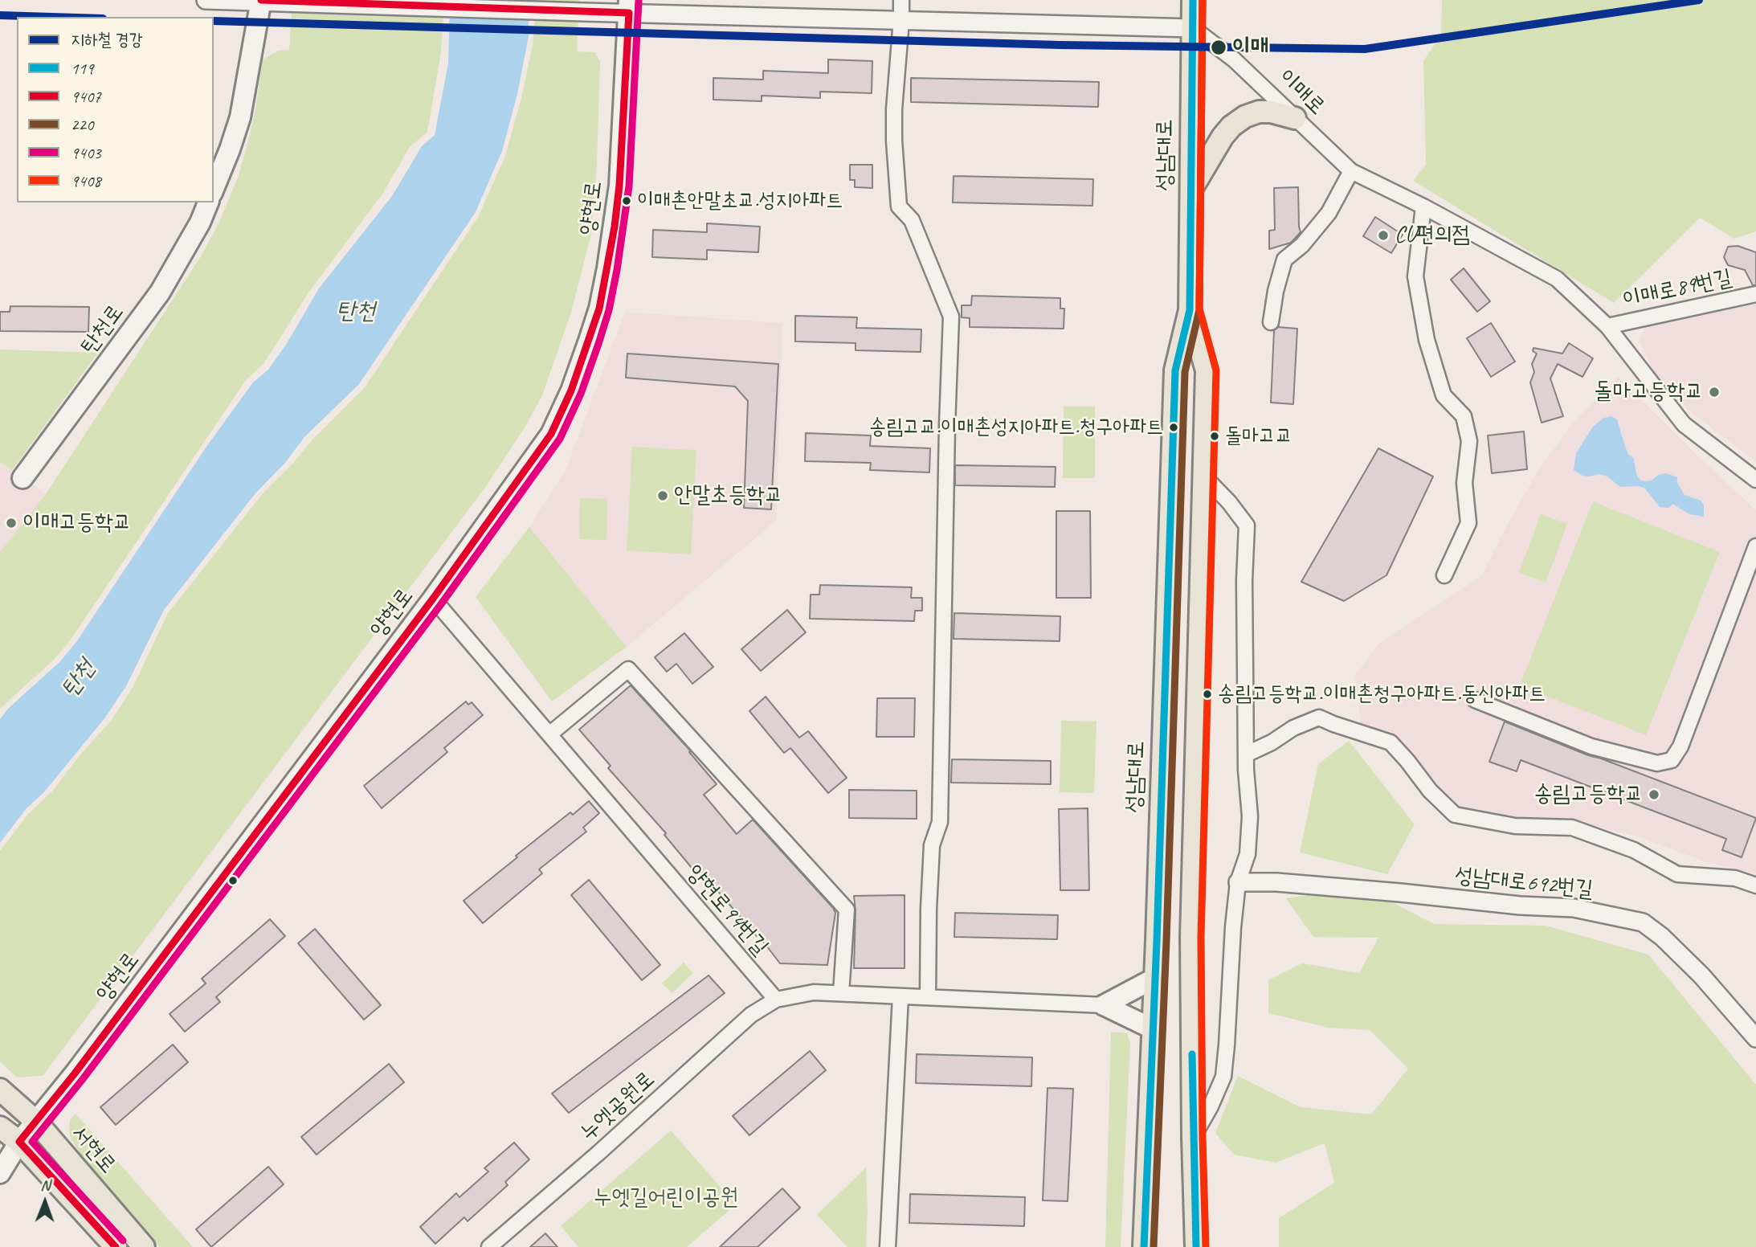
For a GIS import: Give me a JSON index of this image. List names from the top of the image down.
{
  "streets": {
    "main road": [
      "성남대로",
      "양현로",
      "탄천로",
      "서현로"
    ],
    "street": [
      "이매로",
      "이매로89번길",
      "성남대로692번길",
      "양현로94번길",
      "누엣공원로"
    ]
  },
  "crossings": [
    ["이매로", "성남대로"],
    ["이매로", "이매로89번길"],
    ["양현로", "양현로94번길"],
    ["양현로", "서현로"],
    ["양현로94번길", "누엣공원로"]
  ],
  "water": ["탄천"],
  "parks": ["누엣길어린이공원"],
  "places": [
    "이매",
    "이매촌안말초교.성지아파트",
    "CU편의점",
    "돌마고등학교",
    "송림고교.이매촌성지아파트.청구아파트",
    "돌마고교",
    "안말초등학교",
    "이매고등학교",
    "송림고등학교.이매촌청구아파트.동신아파트",
    "송림고등학교"
  ],
  "lines": [
    "metro line 경강",
    "transit line 119",
    "transit line 9407",
    "transit line 220",
    "transit line 9408",
    "transit line 9403"
  ],
  "legend": [
    "지하철 경강",
    "119",
    "9407",
    "220",
    "9403",
    "9408"
  ],
  "north": "top"
}
